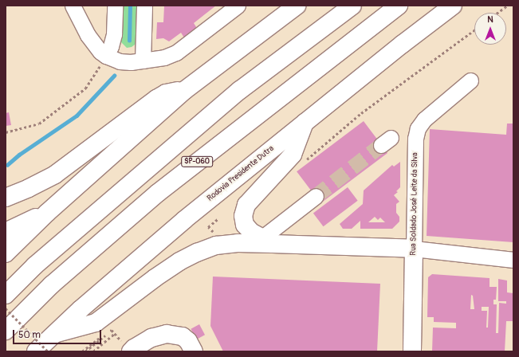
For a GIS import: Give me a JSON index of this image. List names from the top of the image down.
{
  "streets": {
    "main road": ["SP-060", "Rodovia Presidente Dutra", "Rua Soldado José Leite da Silva"]
  },
  "scale_bar": "50 m",
  "north": "top"
}
